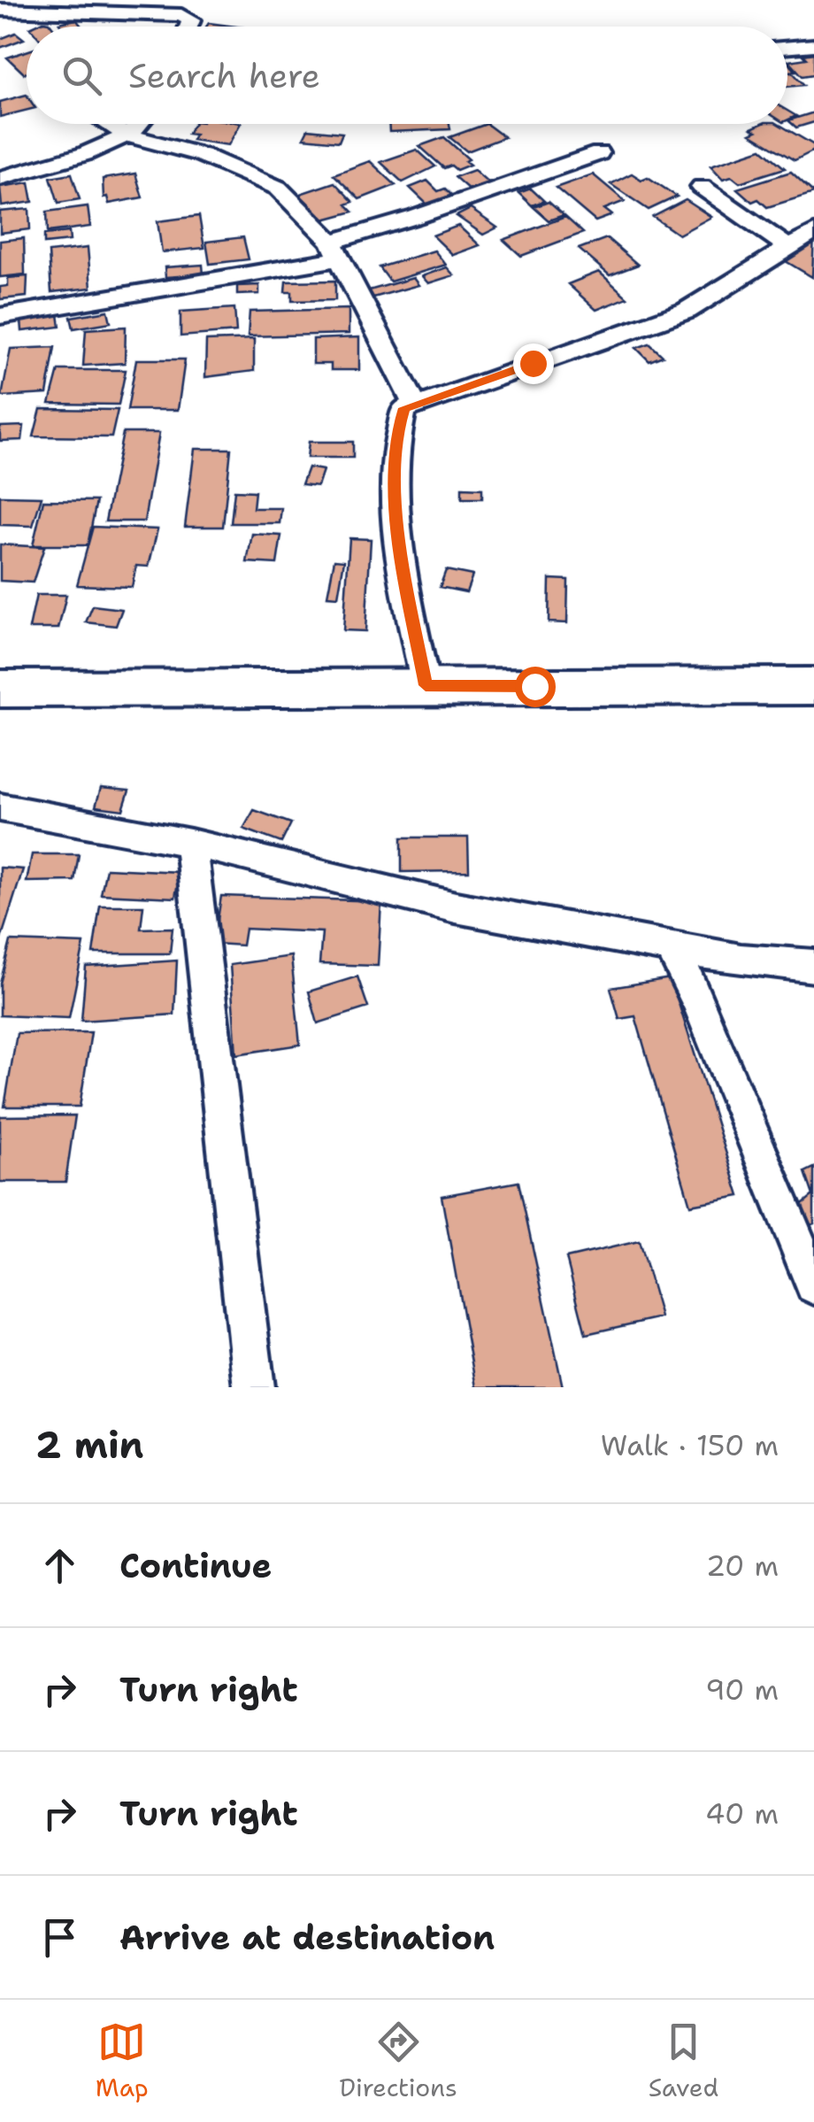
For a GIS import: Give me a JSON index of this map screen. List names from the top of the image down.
{
  "page": {
    "search": "Search here",
    "heading": ["2 min", "Walk · 150 m"],
    "list": [
      ["Continue", "20 m"],
      ["Turn right", "90 m"],
      ["Turn right", "40 m"],
      "Arrive at destination"
    ],
    "nav": ["Map", "Directions", "Saved"]
  }
}
